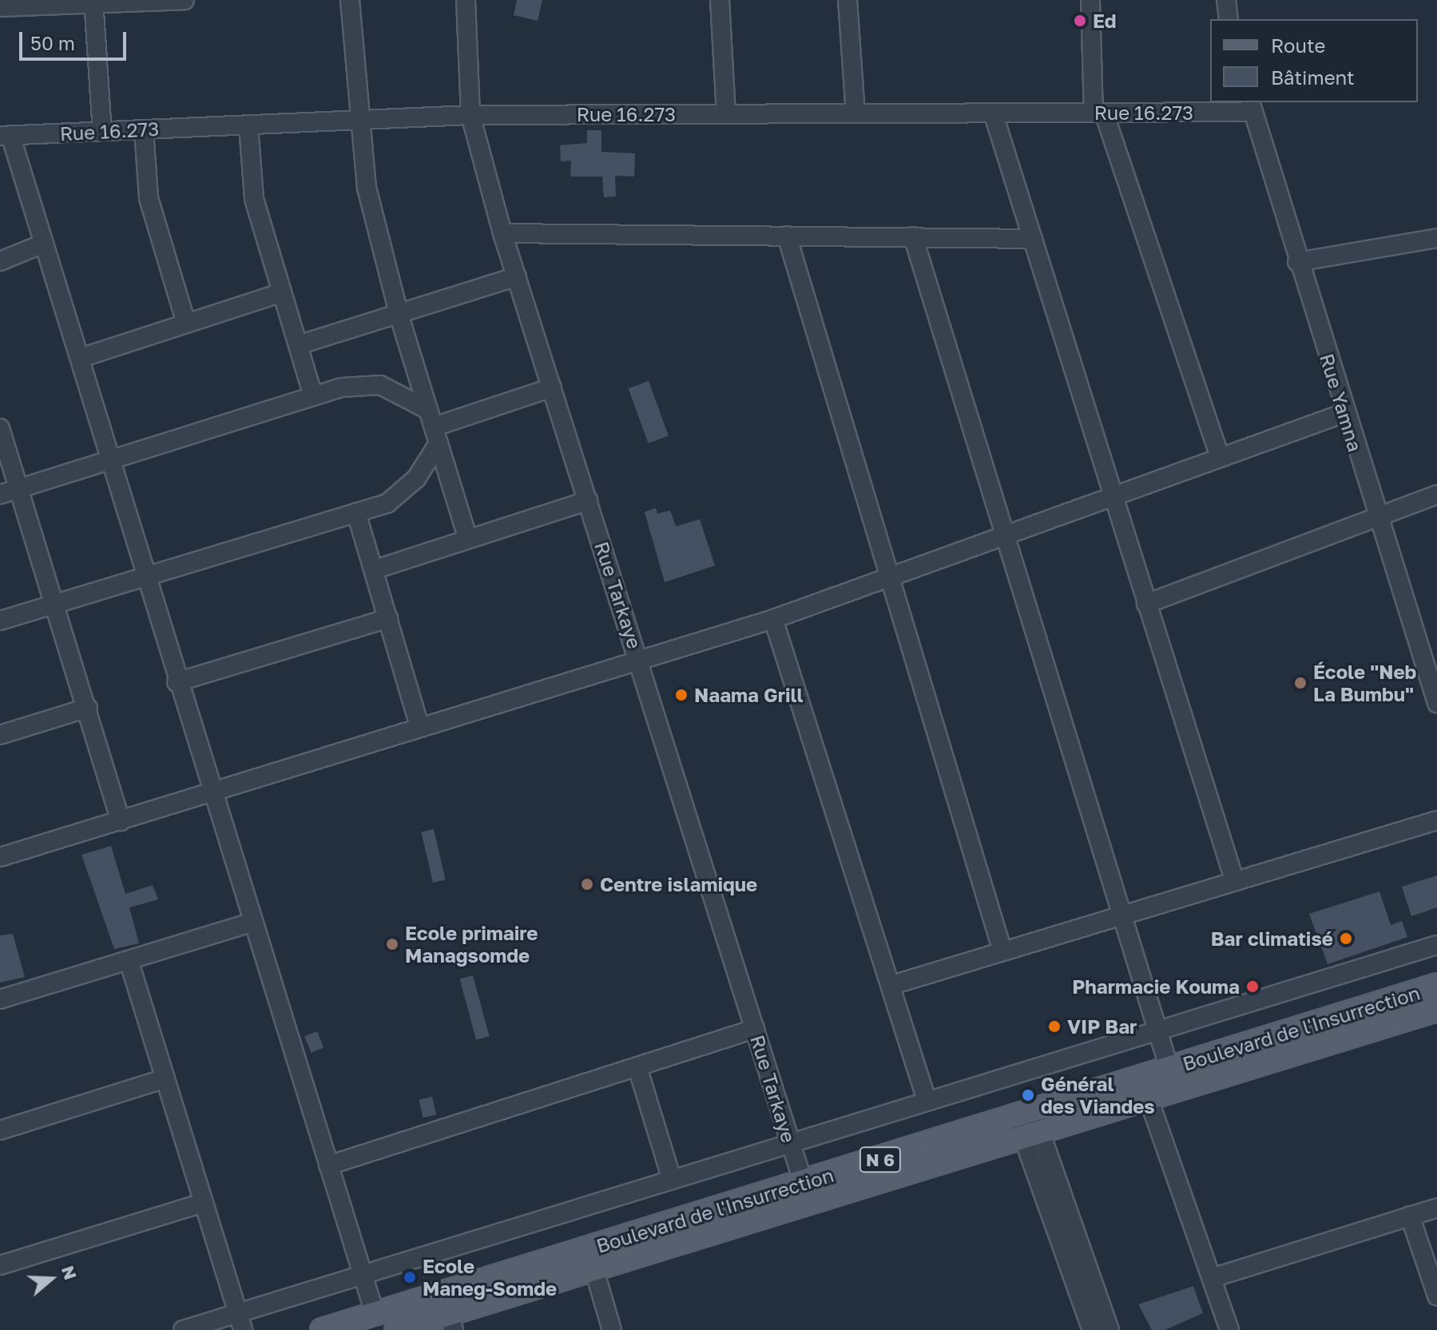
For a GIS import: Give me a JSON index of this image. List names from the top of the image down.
{
  "streets": {
    "main road": ["Boulevard de l'Insurrection", "N 6"],
    "street": ["Rue 16.273", "Rue Yamna", "Rue Tarkaye"]
  },
  "crossings": [
    ["Rue 16.273", "Rue Yamna"],
    ["Rue 16.273", "Rue Tarkaye"],
    ["Rue Tarkaye", "Boulevard de l'Insurrection"]
  ],
  "places": [
    "Ed",
    "École \"Neb La Bumbu\"",
    "Naama Grill",
    "Centre islamique",
    "Bar climatisé",
    "Ecole primaire Managsomde",
    "Pharmacie Kouma",
    "VIP Bar",
    "Général des Viandes",
    "Ecole Maneg-Somde"
  ],
  "legend": ["Route", "Bâtiment"],
  "scale_bar": "50 m",
  "north": "right"
}
